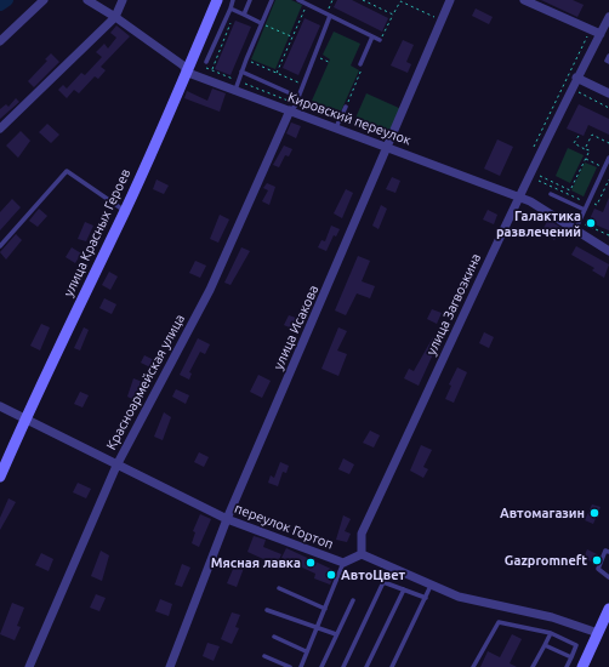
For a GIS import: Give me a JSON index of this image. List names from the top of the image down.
{
  "streets": {
    "main road": ["улица Красных Героев"],
    "street": [
      "Кировский переулок",
      "улица Загвозкина",
      "улица Исакова",
      "Красноармейская улица",
      "переулок Гортоп"
    ]
  },
  "crossings": [
    ["Кировский переулок", "улица Красных Героев"],
    ["Кировский переулок", "улица Загвозкина"],
    ["Кировский переулок", "улица Исакова"],
    ["Кировский переулок", "Красноармейская улица"],
    ["улица Красных Героев", "переулок Гортоп"],
    ["улица Загвозкина", "переулок Гортоп"],
    ["улица Исакова", "переулок Гортоп"],
    ["Красноармейская улица", "переулок Гортоп"]
  ],
  "places": [
    "Галактика развлечений",
    "Автомагазин",
    "Gazpromneft",
    "Мясная лавка",
    "АвтоЦвет"
  ]
}
